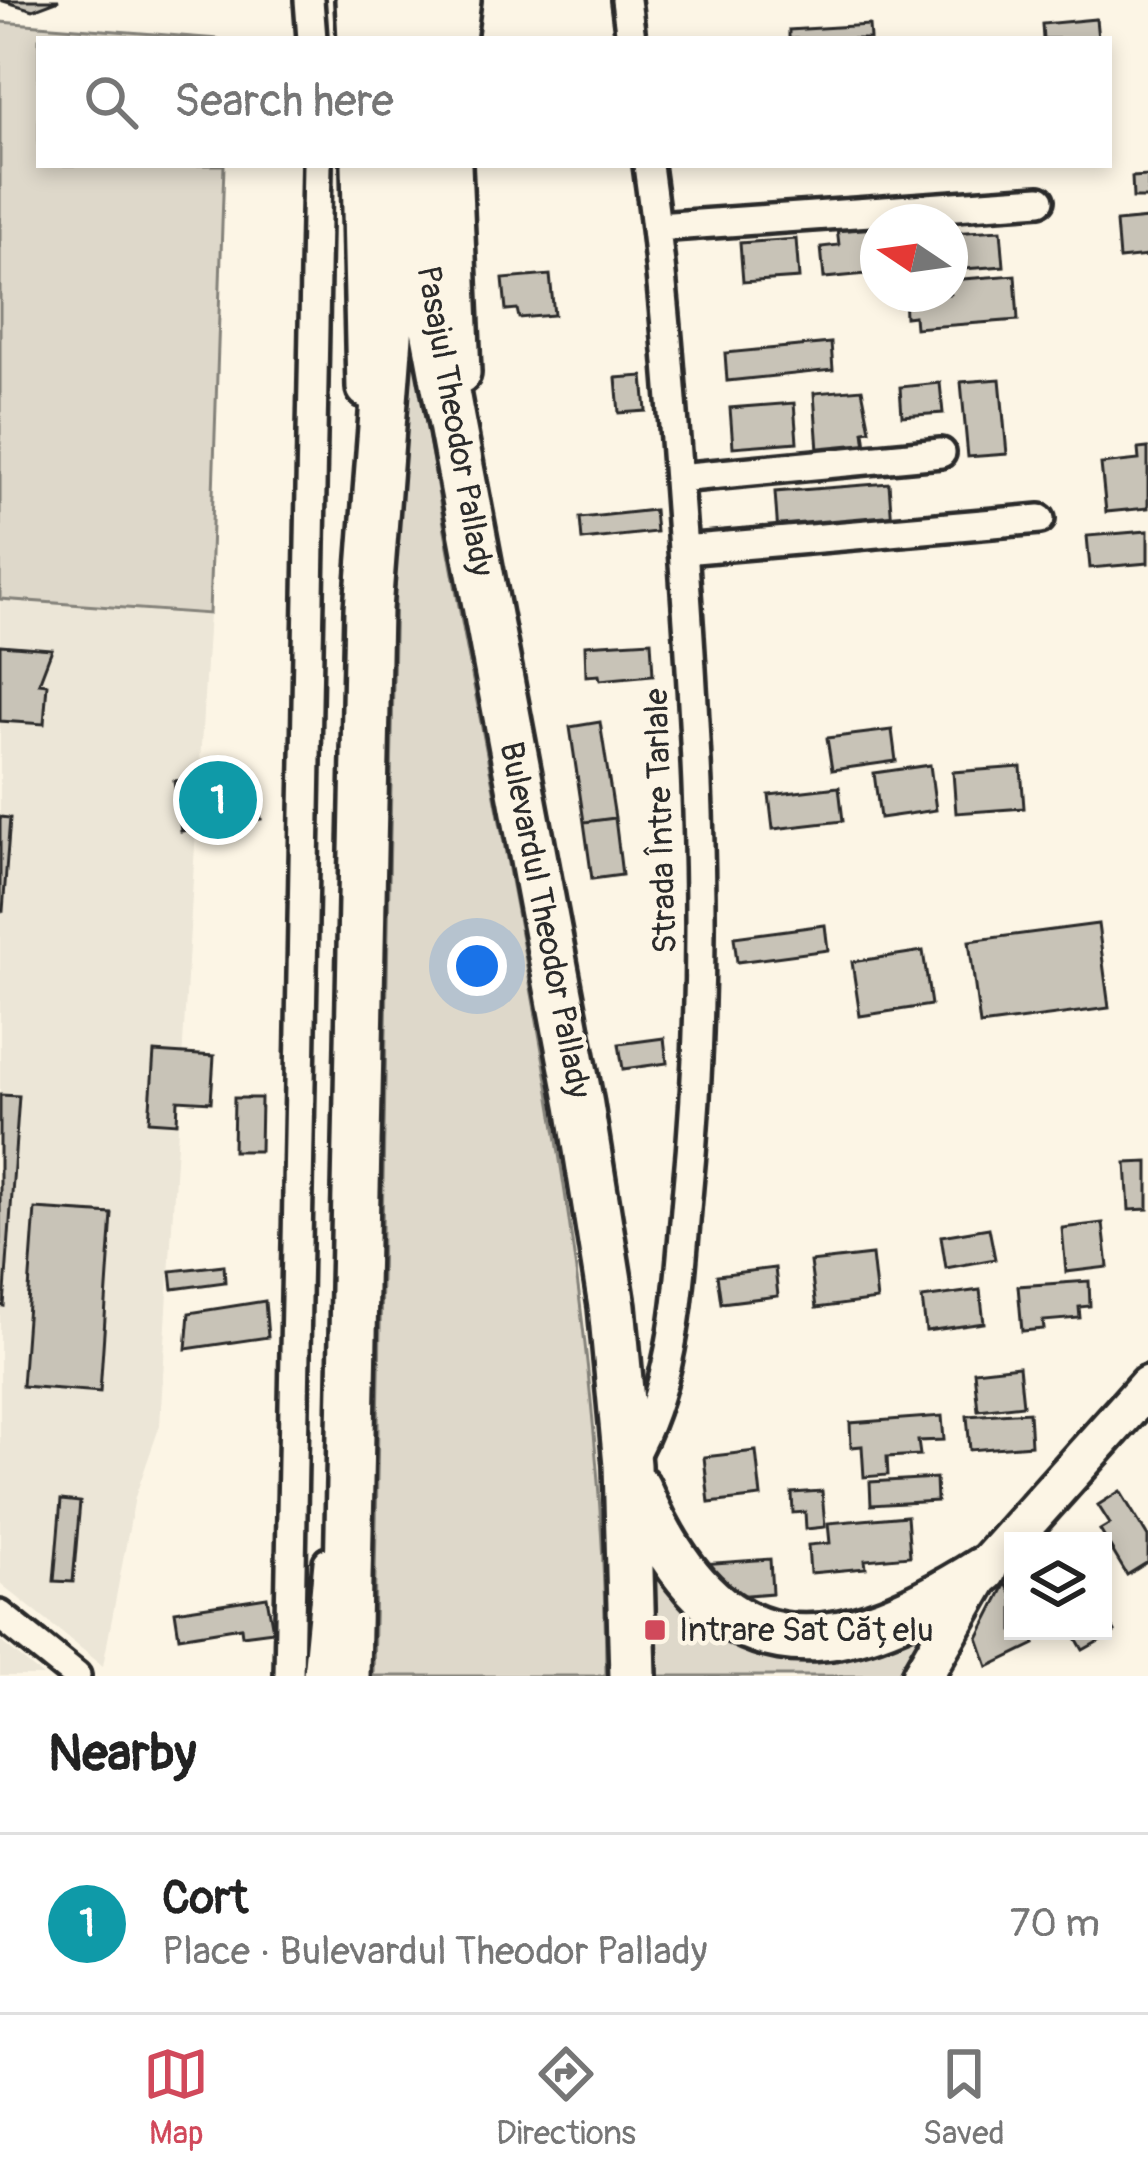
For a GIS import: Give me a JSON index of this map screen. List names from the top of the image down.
{
  "streets": {
    "main road": ["Pasajul Theodor Pallady", "Bulevardul Theodor Pallady"],
    "street": ["Strada Între Tarlale"]
  },
  "crossings": [
    ["Pasajul Theodor Pallady", "Bulevardul Theodor Pallady"],
    ["Strada Între Tarlale", "Bulevardul Theodor Pallady"]
  ],
  "places": {
    "transit": ["Intrare Sat Cățelu"]
  },
  "north": "left",
  "page": {
    "search": "Search here",
    "pins": "1",
    "heading": "Nearby",
    "list": [
      {
        "mark": "1",
        "name": "Cort",
        "note": "Place · Bulevardul Theodor Pallady",
        "value": "70 m"
      }
    ],
    "nav": ["Map", "Directions", "Saved"]
  }
}
